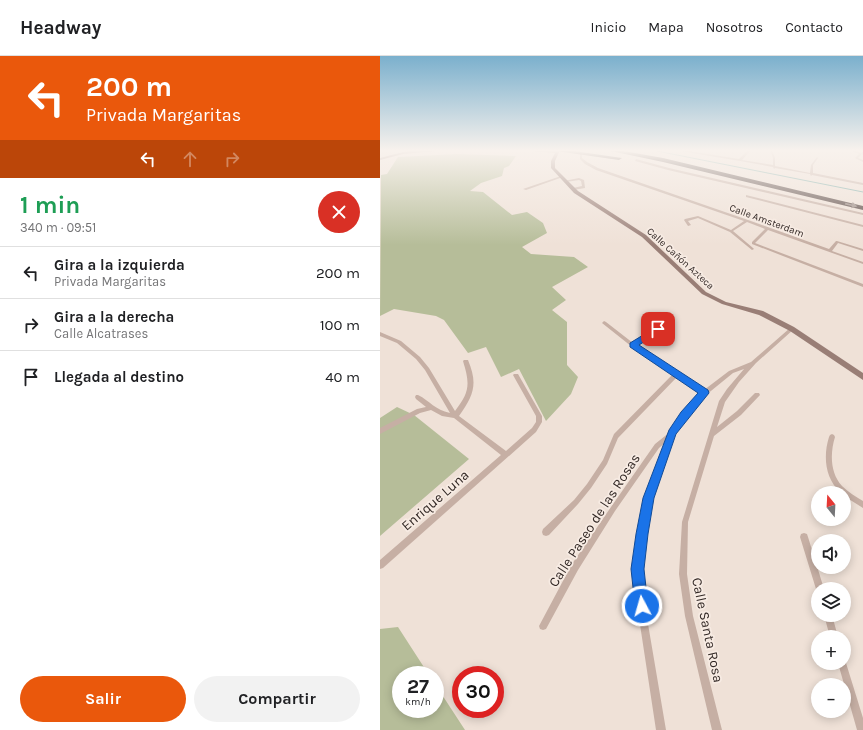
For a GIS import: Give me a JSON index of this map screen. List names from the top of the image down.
{
  "streets": {
    "main road": ["Calle Cañón Azteca"],
    "street": [
      "Calle Amsterdam",
      "Enrique Luna",
      "Calle Paseo de las Rosas",
      "Calle Santa Rosa"
    ]
  },
  "crossings": [
    ["Calle Cañón Azteca", "Calle Santa Rosa"]
  ],
  "north": "top",
  "page": {
    "header": "Headway",
    "nav": [
      "Inicio",
      "Mapa",
      "Nosotros",
      "Contacto"
    ],
    "turn": ["200 m", "Privada Margaritas"],
    "heading": ["1 min", "340 m · 09:51"],
    "list": [
      {
        "name": "Gira a la izquierda",
        "note": "Privada Margaritas",
        "value": "200 m"
      },
      {
        "name": "Gira a la derecha",
        "note": "Calle Alcatrases",
        "value": "100 m"
      },
      {
        "name": "Llegada al destino",
        "value": "40 m"
      }
    ],
    "map_buttons": ["+", "−"],
    "speed": "27 km/h",
    "limit": "30",
    "buttons": ["Salir", "Compartir"]
  }
}
